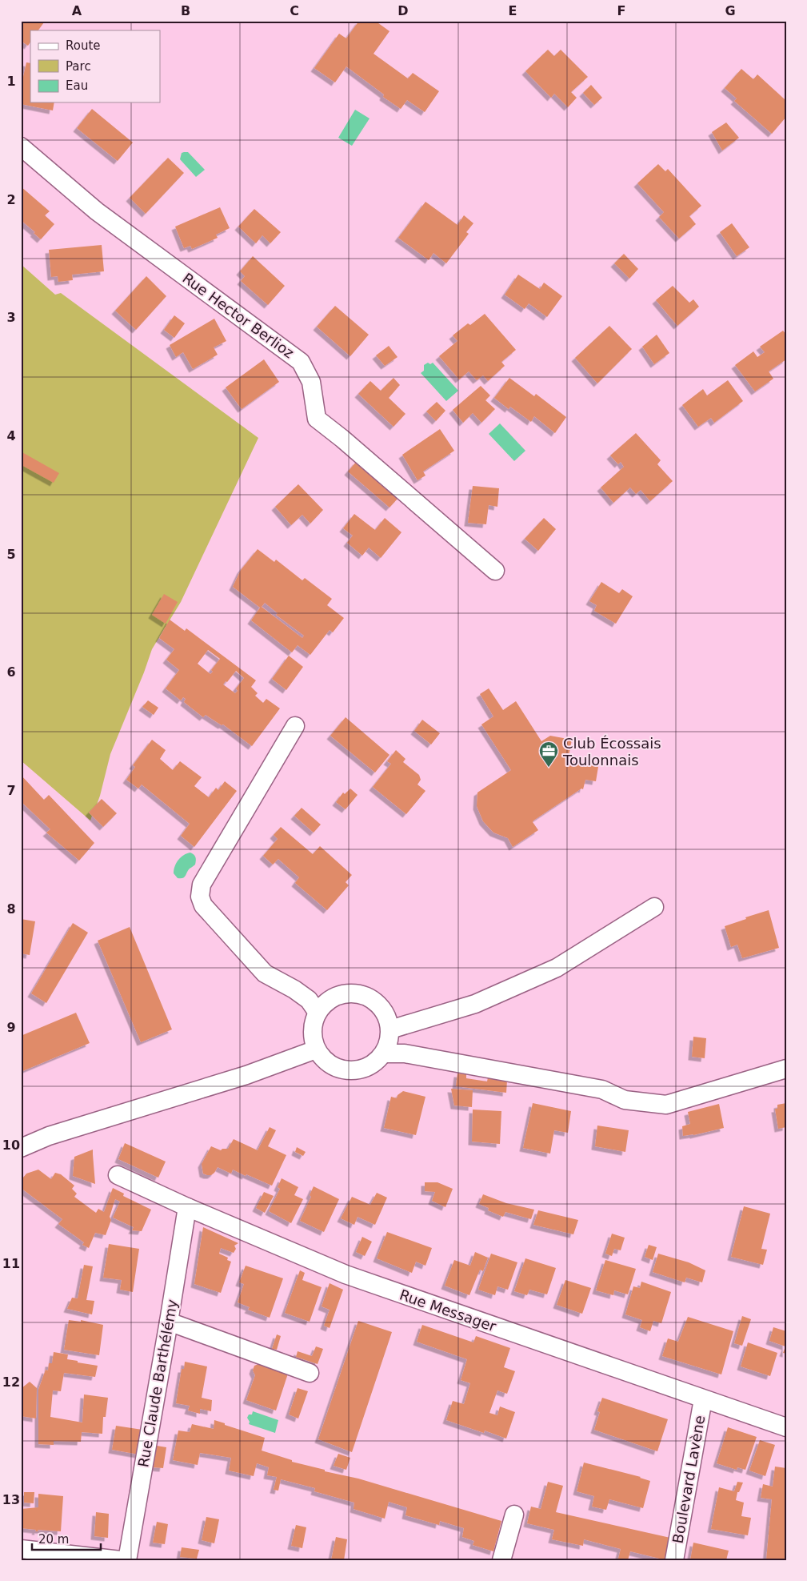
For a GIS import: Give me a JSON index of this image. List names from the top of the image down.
{
  "streets": {
    "street": [
      "Rue Hector Berlioz",
      "Rue Messager",
      "Rue Claude Barthélémy",
      "Boulevard Lavène"
    ]
  },
  "crossings": [
    ["Rue Messager", "Rue Claude Barthélémy"],
    ["Rue Messager", "Boulevard Lavène"]
  ],
  "places": {
    "office": ["Club Écossais Toulonnais"]
  },
  "legend": ["Route", "Parc", "Eau"],
  "scale_bar": "20 m",
  "grid": {
    "columns": [
      "A",
      "B",
      "C",
      "D",
      "E",
      "F",
      "G"
    ],
    "rows": [
      "1",
      "2",
      "3",
      "4",
      "5",
      "6",
      "7",
      "8",
      "9",
      "10",
      "11",
      "12",
      "13"
    ]
  }
}
